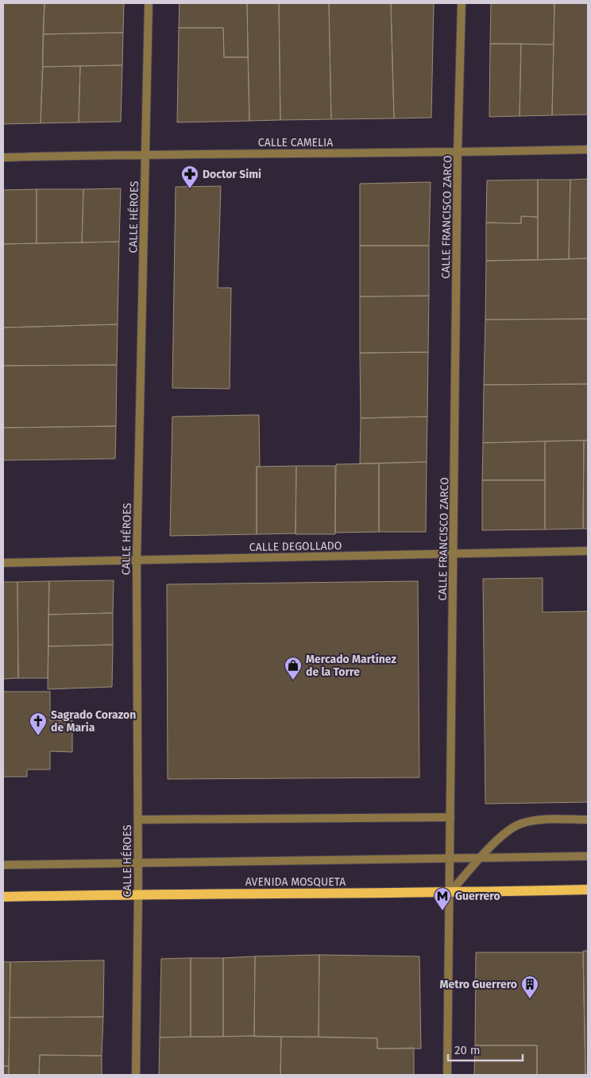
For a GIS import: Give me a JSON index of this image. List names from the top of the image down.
{
  "streets": {
    "main road": ["AVENIDA MOSQUETA"],
    "street": [
      "CALLE CAMELIA",
      "CALLE HÉROES",
      "CALLE FRANCISCO ZARCO",
      "CALLE DEGOLLADO"
    ]
  },
  "crossings": [
    ["CALLE CAMELIA", "CALLE HÉROES"],
    ["CALLE CAMELIA", "CALLE FRANCISCO ZARCO"],
    ["CALLE HÉROES", "CALLE DEGOLLADO"],
    ["CALLE HÉROES", "AVENIDA MOSQUETA"],
    ["CALLE FRANCISCO ZARCO", "CALLE DEGOLLADO"],
    ["CALLE FRANCISCO ZARCO", "AVENIDA MOSQUETA"]
  ],
  "places": {
    "pharmacy": ["Doctor Simi"],
    "shop": ["Mercado Martínez de la Torre"],
    "church": ["Sagrado Corazon de Maria"],
    "metro station": ["Guerrero"],
    "building": ["Metro Guerrero"]
  },
  "scale_bar": "20 m"
}
